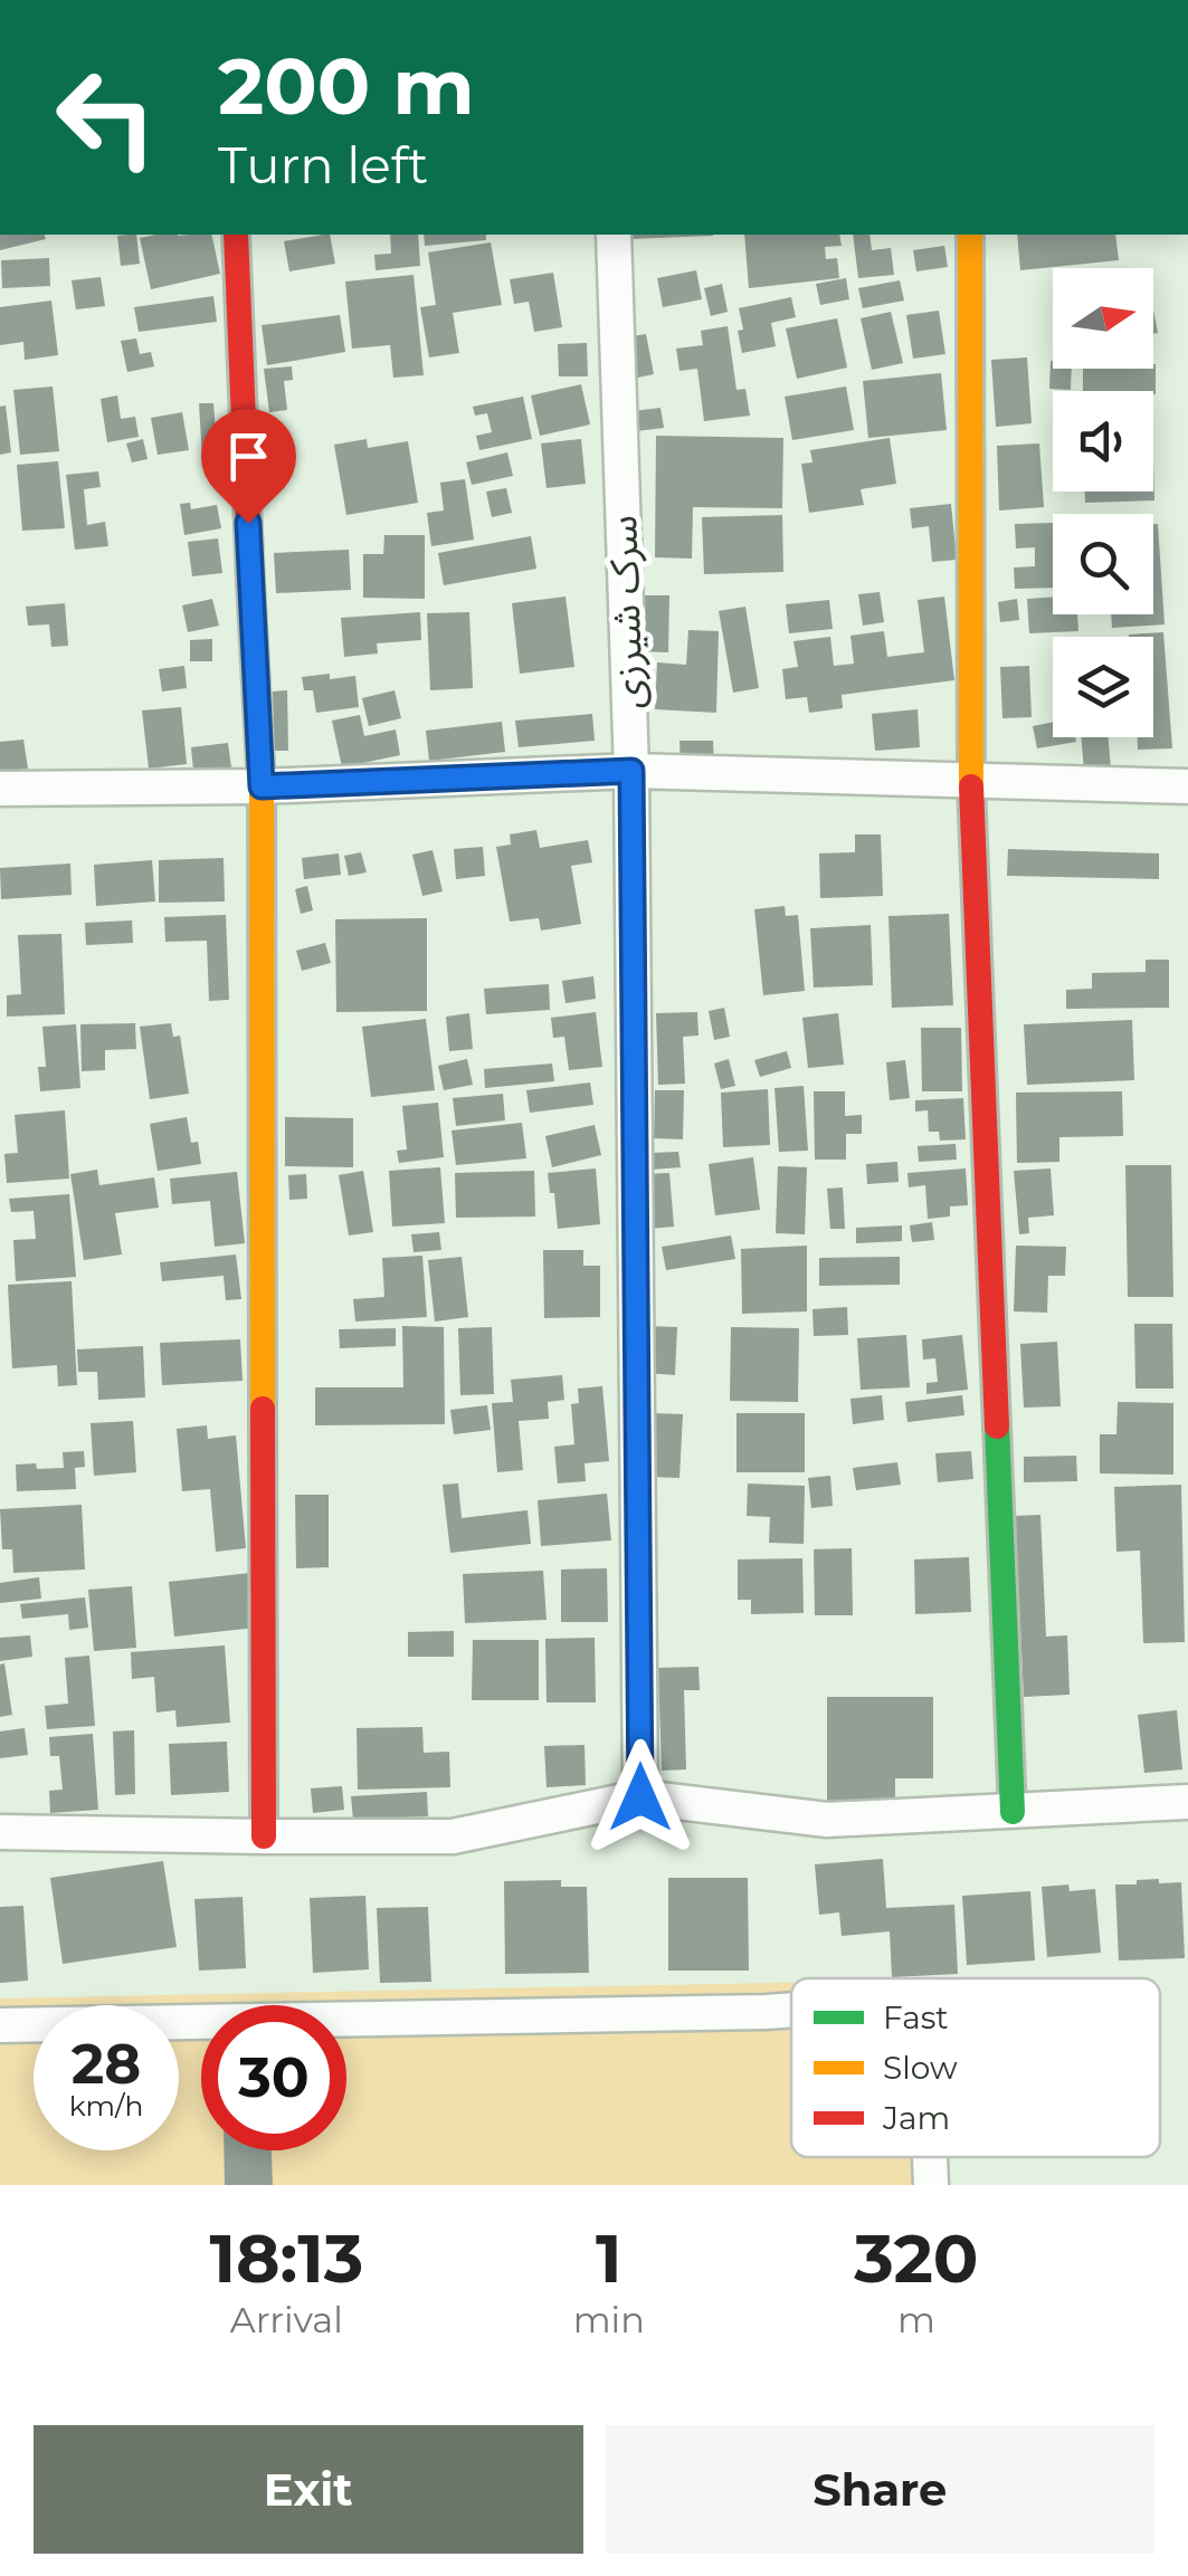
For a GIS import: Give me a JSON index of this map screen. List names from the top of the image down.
{
  "streets": {
    "street": ["سرک شیرزی"]
  },
  "legend": ["Fast", "Slow", "Jam"],
  "north": "right",
  "page": {
    "turn": ["200 m", "Turn left"],
    "speed": "28 km/h",
    "limit": "30",
    "eta": [
      "18:13",
      "Arrival",
      "1",
      "min",
      "320",
      "m"
    ],
    "buttons": ["Exit", "Share"]
  }
}
